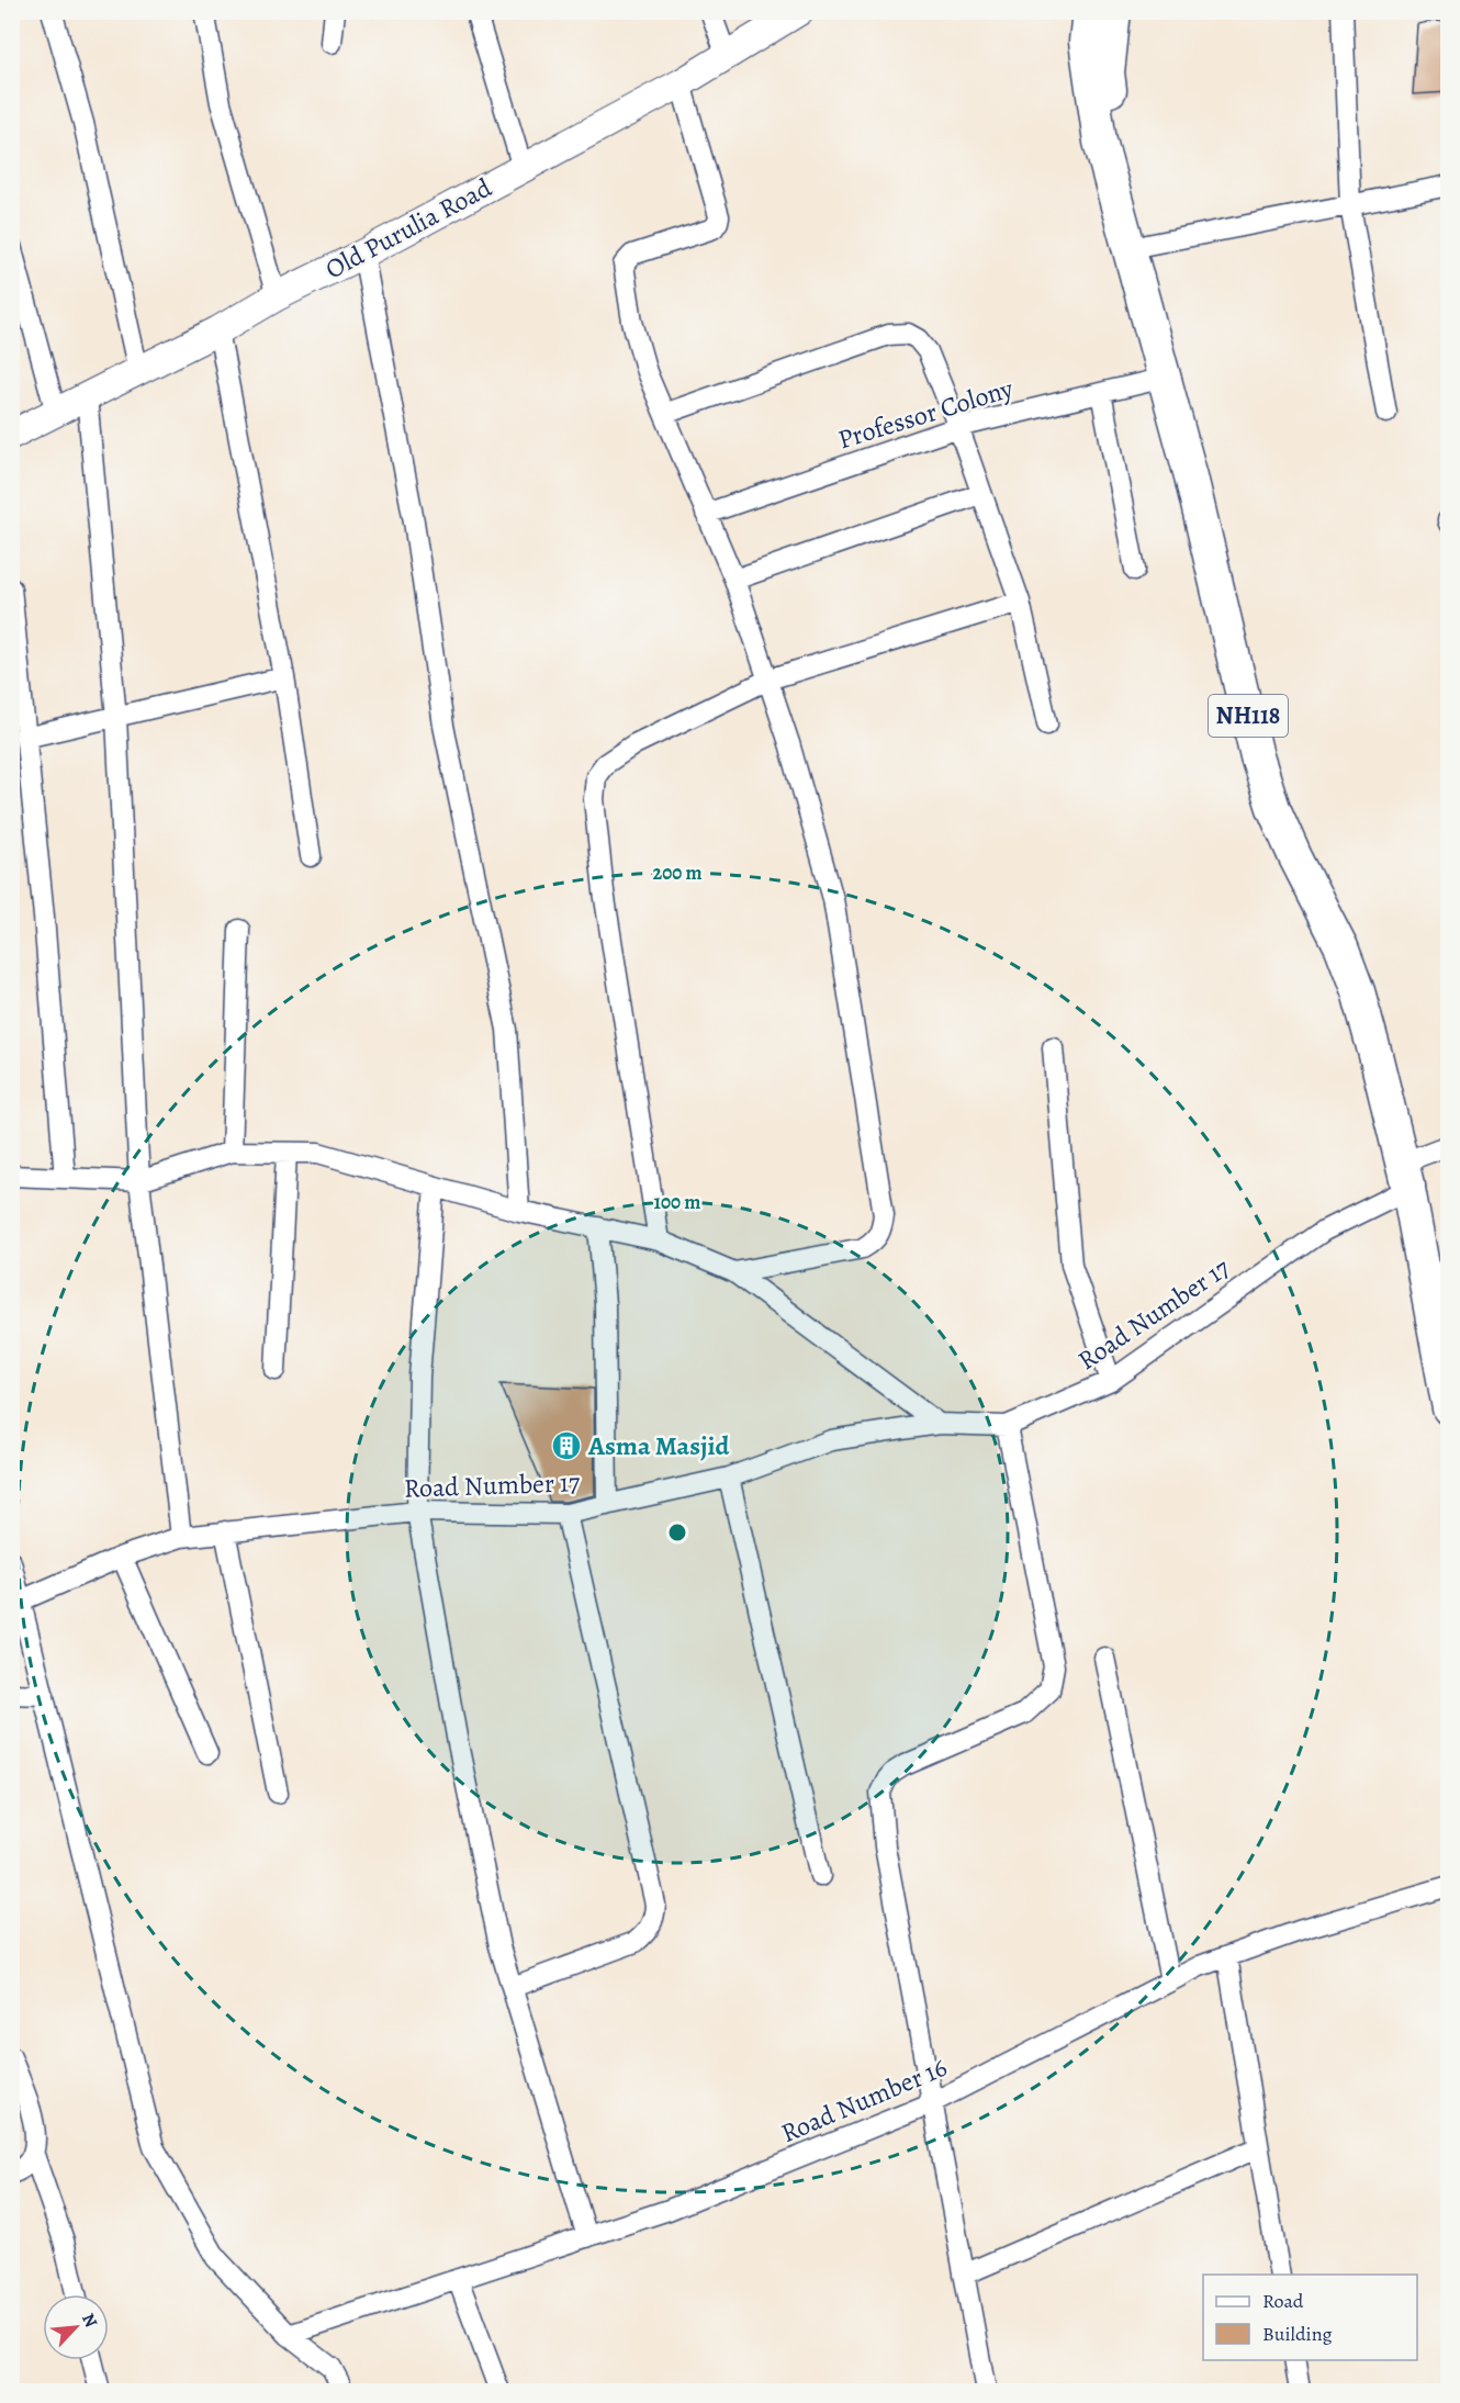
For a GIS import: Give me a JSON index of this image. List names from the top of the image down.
{
  "streets": {
    "highway": ["NH118"],
    "main road": ["Old Purulia Road"],
    "street": ["Professor Colony", "Road Number 17", "Road Number 16"]
  },
  "crossings": [
    ["Professor Colony", "NH118"],
    ["NH118", "Road Number 17"]
  ],
  "places": {
    "building": ["Asma Masjid"]
  },
  "legend": ["Road", "Building"],
  "north": "top right",
  "rings": ["200 m", "100 m"]
}
